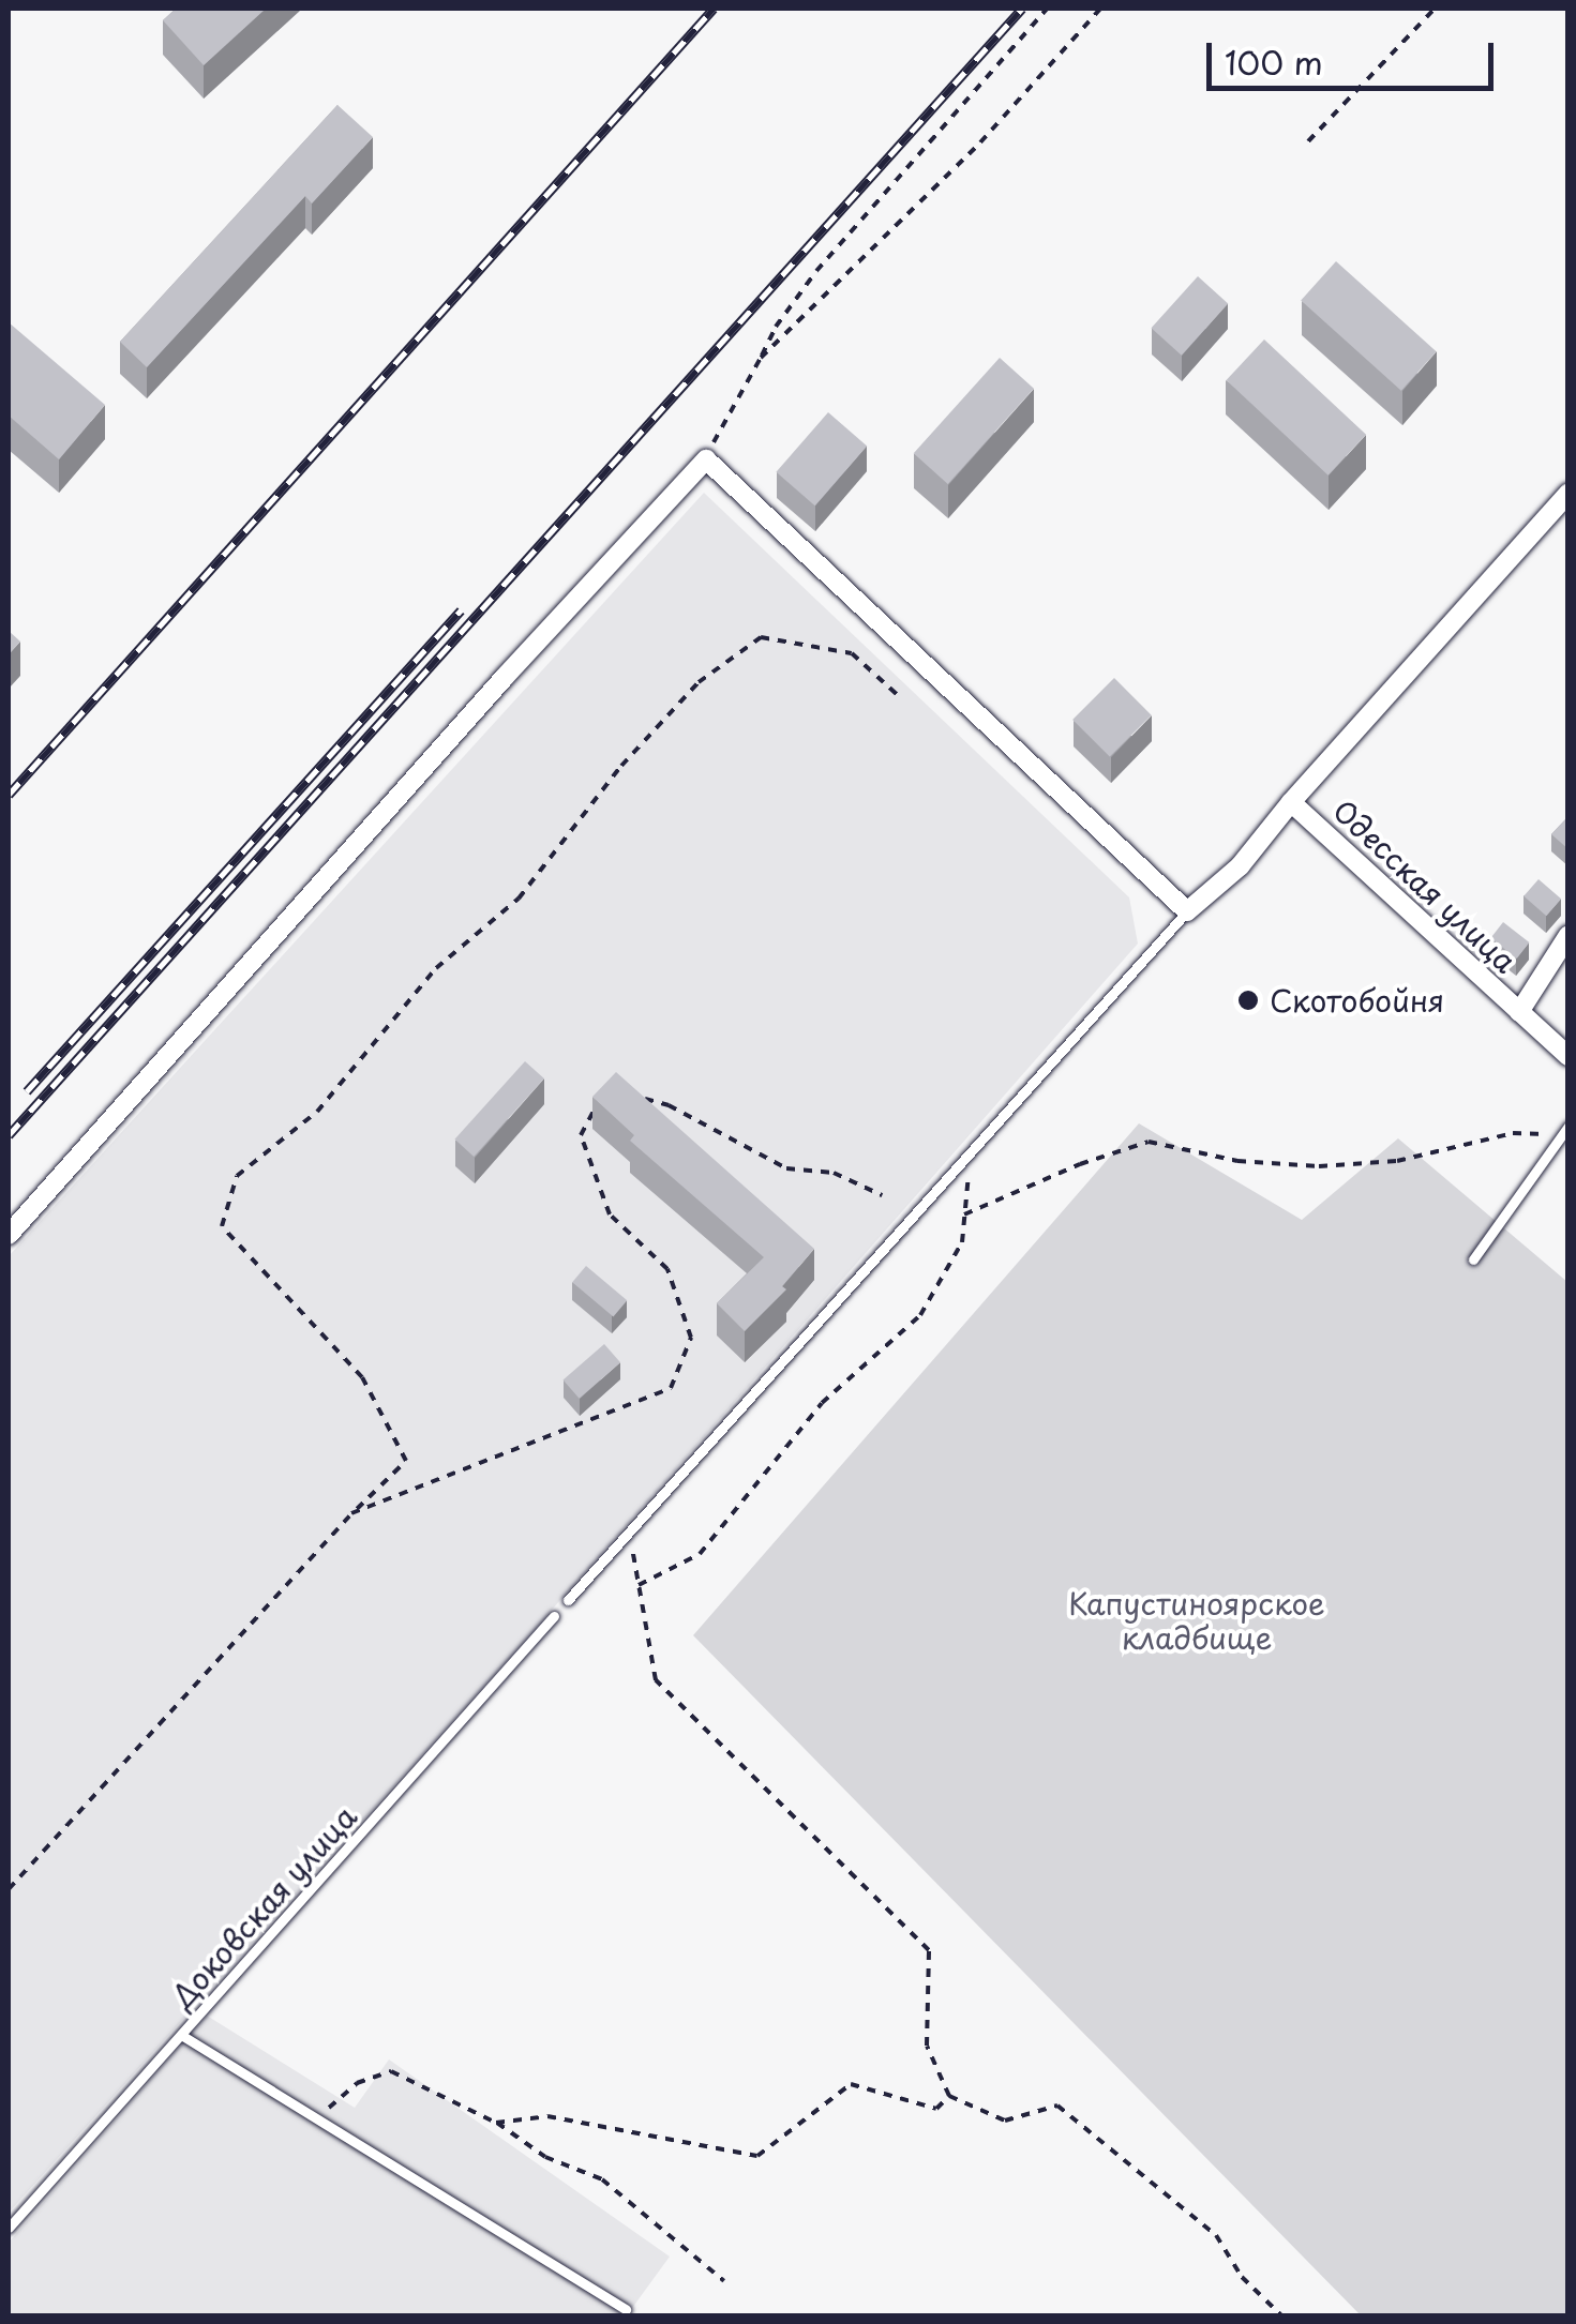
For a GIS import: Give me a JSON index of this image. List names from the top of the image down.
{
  "streets": {
    "street": ["Одесская улица"],
    "lane": ["Доковская улица"]
  },
  "parks": ["Капустиноярское кладбище"],
  "places": ["Скотобойня"],
  "scale_bar": "100 m"
}
